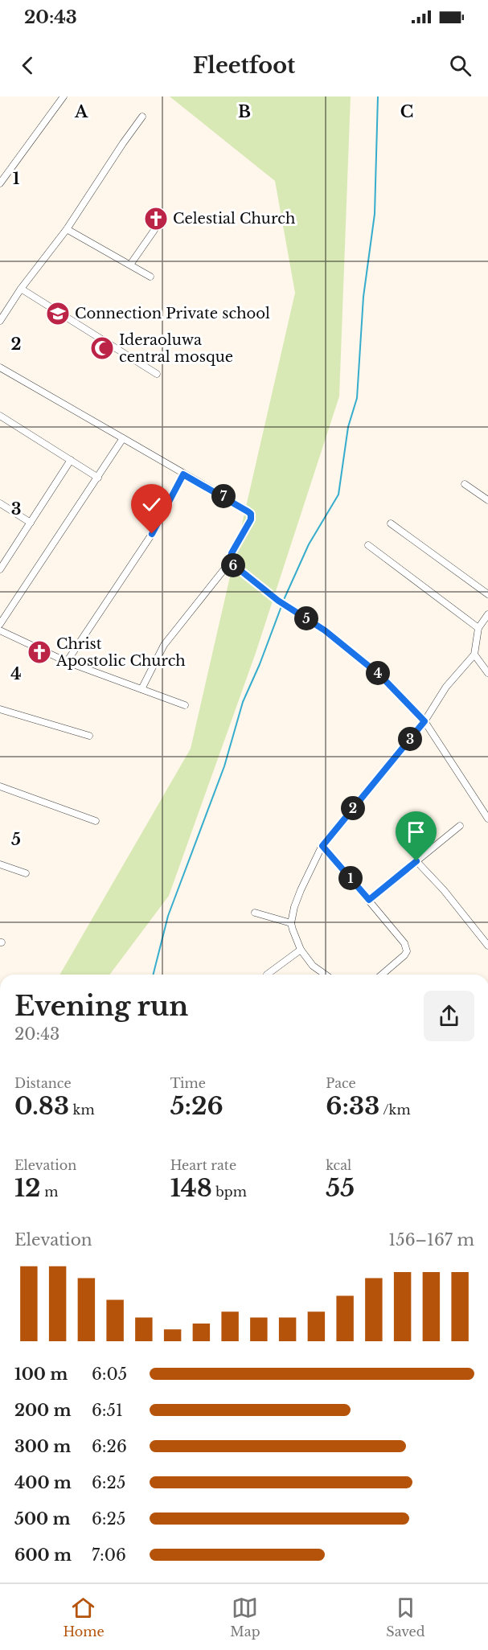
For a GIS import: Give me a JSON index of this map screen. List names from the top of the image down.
{
  "places": {
    "church": ["Celestial Church", "Christ Apostolic Church"],
    "school or university": ["Connection Private school"],
    "mosque": ["Ideraoluwa central mosque"]
  },
  "page": {
    "status": "20:43",
    "header": "Fleetfoot",
    "pins": [
      "7",
      "6",
      "5",
      "4",
      "3",
      "2",
      "1"
    ],
    "heading": ["Evening run", "20:43"],
    "stats": [
      ["Distance", "0.83 km"],
      ["Time", "5:26"],
      ["Pace", "6:33 /km"],
      ["Elevation", "12 m"],
      ["Heart rate", "148 bpm"],
      ["kcal", "55"]
    ],
    "chart": ["Elevation", "156–167 m"],
    "list": [
      {
        "name": "100 m",
        "note": "6:05"
      },
      {
        "name": "200 m",
        "note": "6:51"
      },
      {
        "name": "300 m",
        "note": "6:26"
      },
      {
        "name": "400 m",
        "note": "6:25"
      },
      {
        "name": "500 m",
        "note": "6:25"
      },
      {
        "name": "600 m",
        "note": "7:06"
      }
    ],
    "tabs": ["Home", "Map", "Saved"]
  },
  "grid": {
    "columns": ["A", "B", "C"],
    "rows": [
      "1",
      "2",
      "3",
      "4",
      "5"
    ]
  }
}
